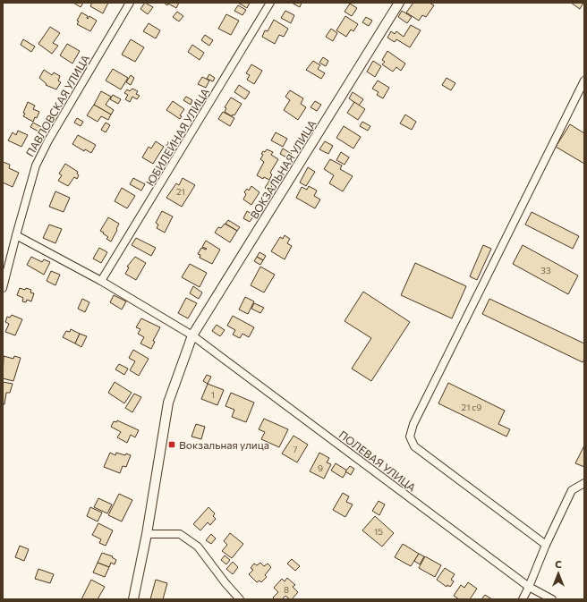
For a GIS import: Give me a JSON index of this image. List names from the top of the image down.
{
  "streets": {
    "street": [
      "ПАВЛОВСКАЯ УЛИЦА",
      "ЮБИЛЕЙНАЯ УЛИЦА",
      "ВОКЗАЛЬНАЯ УЛИЦА",
      "ПОЛЕВАЯ УЛИЦА"
    ]
  },
  "crossings": [
    ["ПАВЛОВСКАЯ УЛИЦА", "ПОЛЕВАЯ УЛИЦА"],
    ["ЮБИЛЕЙНАЯ УЛИЦА", "ПОЛЕВАЯ УЛИЦА"],
    ["ВОКЗАЛЬНАЯ УЛИЦА", "ПОЛЕВАЯ УЛИЦА"]
  ],
  "places": {
    "transit": ["Вокзальная улица"]
  },
  "house_numbers": [
    "21",
    "33",
    "1",
    "21 с9",
    "7",
    "9",
    "15",
    "8"
  ],
  "north": "top"
}
